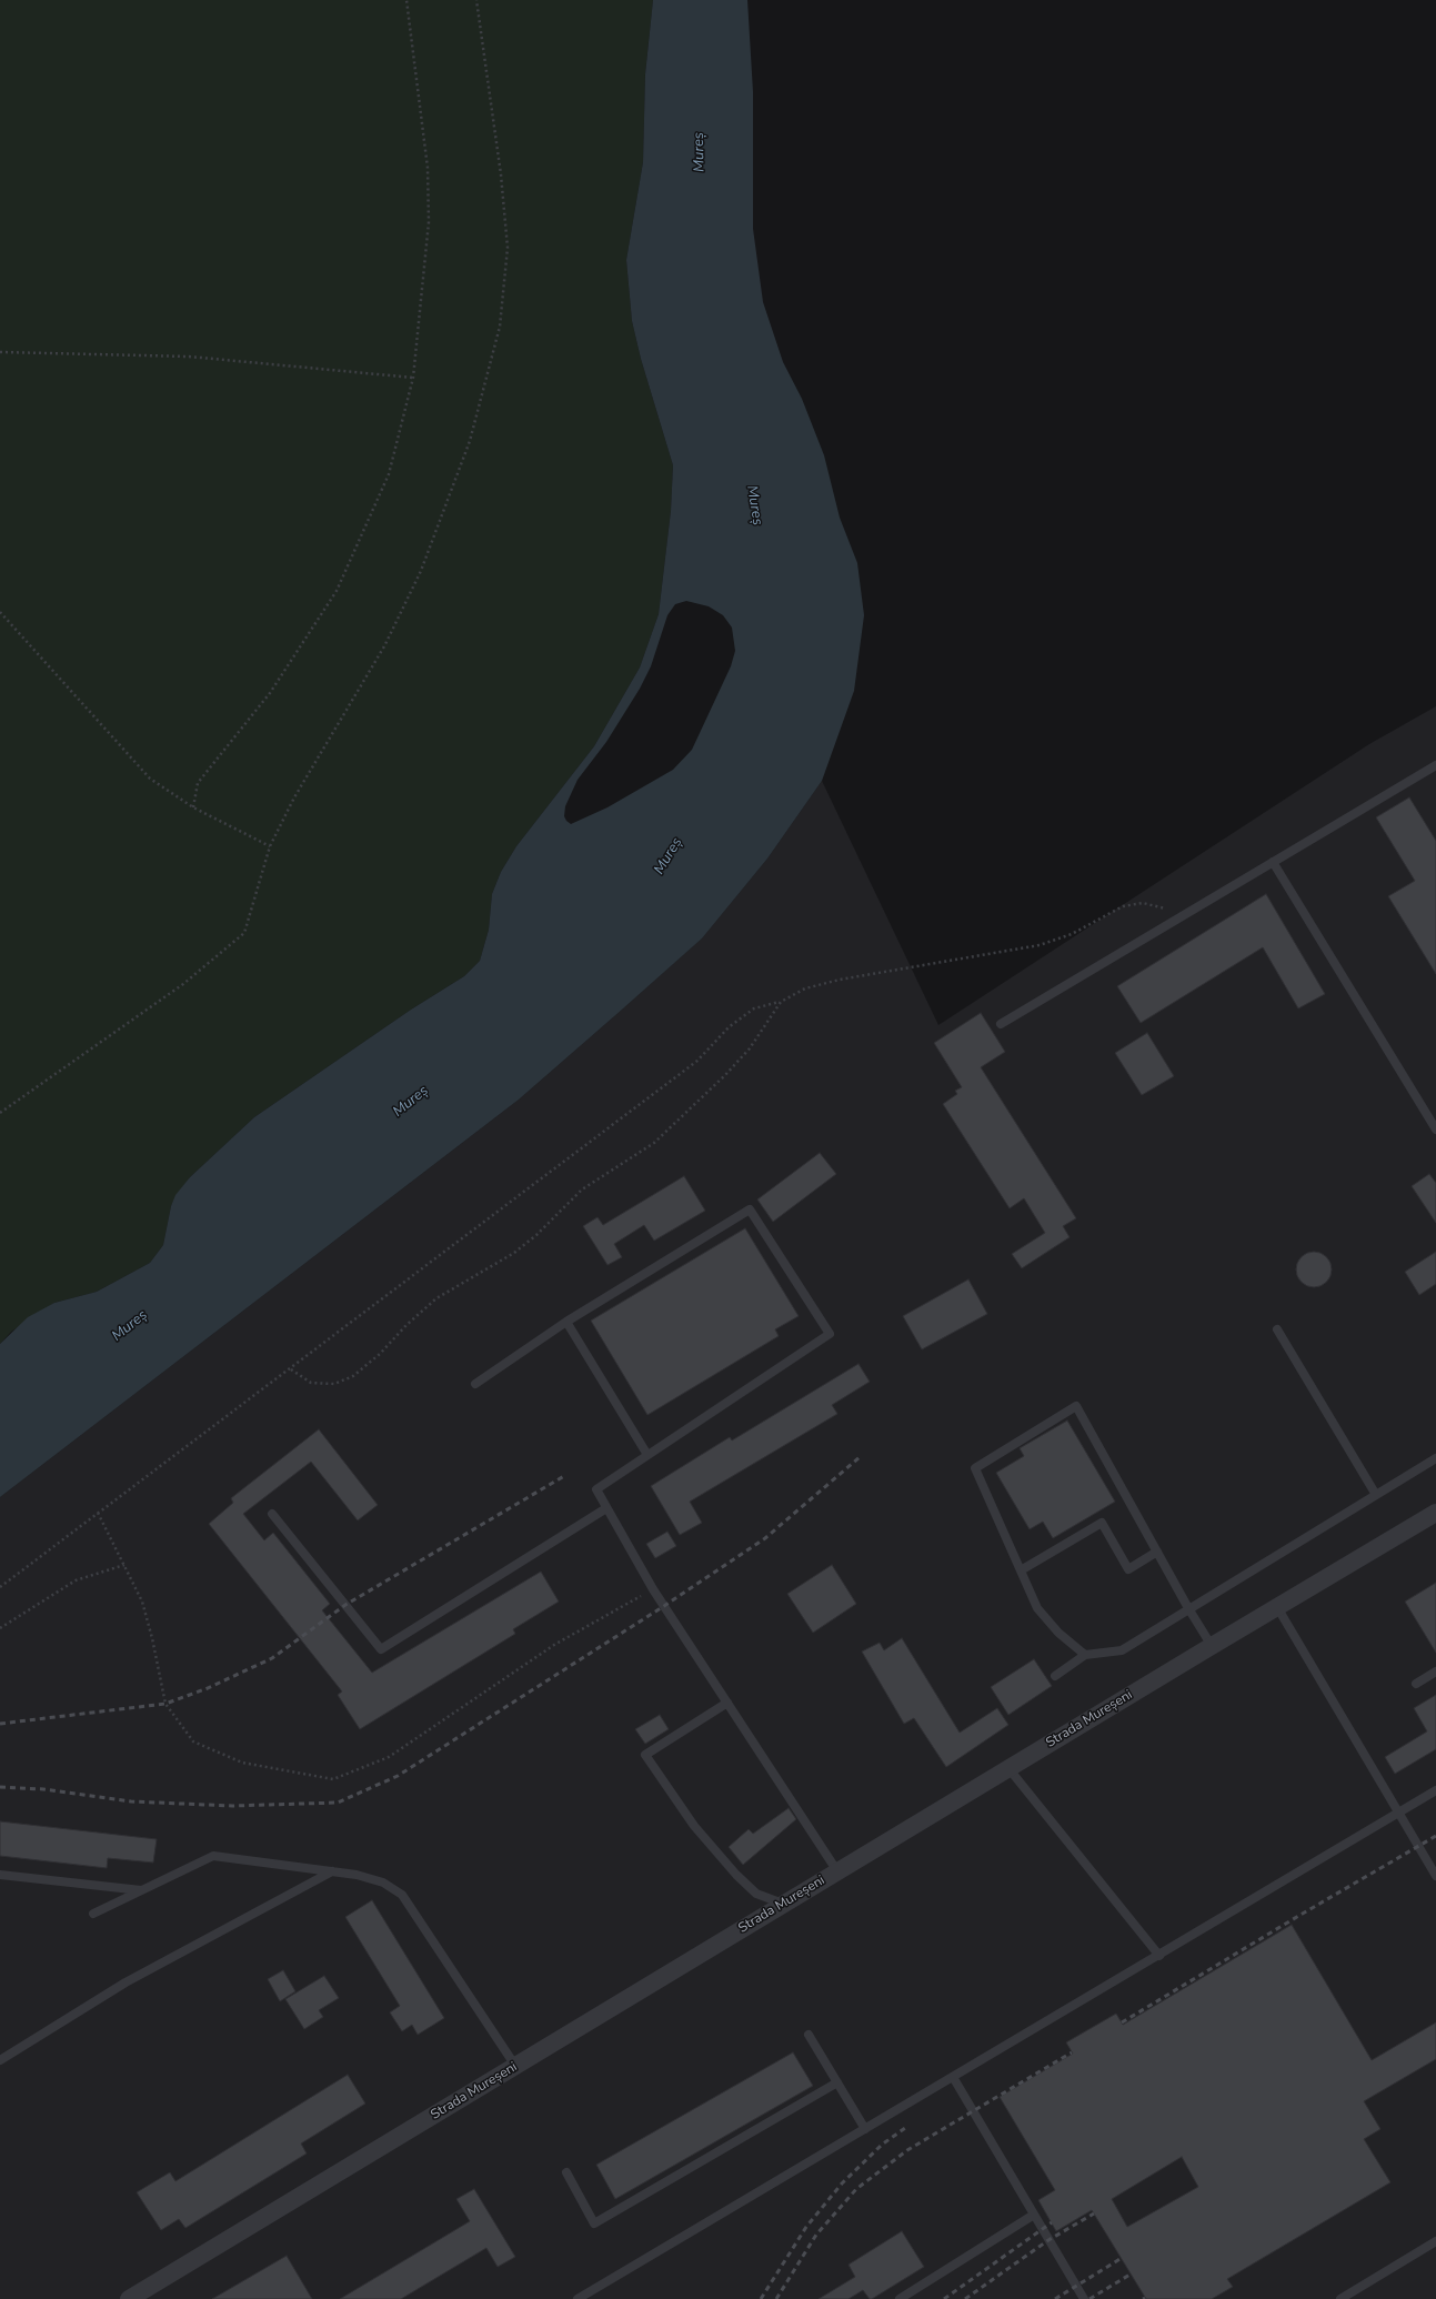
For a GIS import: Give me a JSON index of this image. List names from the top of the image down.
{
  "streets": {
    "street": ["Strada Mureșeni"]
  },
  "water": ["Mureș"]
}
